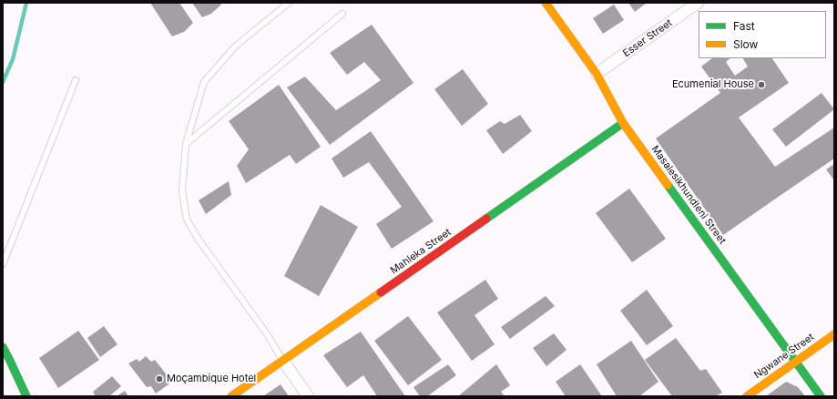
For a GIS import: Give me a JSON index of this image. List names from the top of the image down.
{
  "streets": {
    "street": [
      "Esser Street",
      "Masalesikhundleni Street",
      "Mahleka Street",
      "Ngwane Street"
    ]
  },
  "crossings": [
    ["Esser Street", "Masalesikhundleni Street"],
    ["Masalesikhundleni Street", "Mahleka Street"],
    ["Masalesikhundleni Street", "Ngwane Street"]
  ],
  "places": ["Ecumenial House", "Moçambique Hotel"],
  "legend": ["Fast", "Slow"]
}
